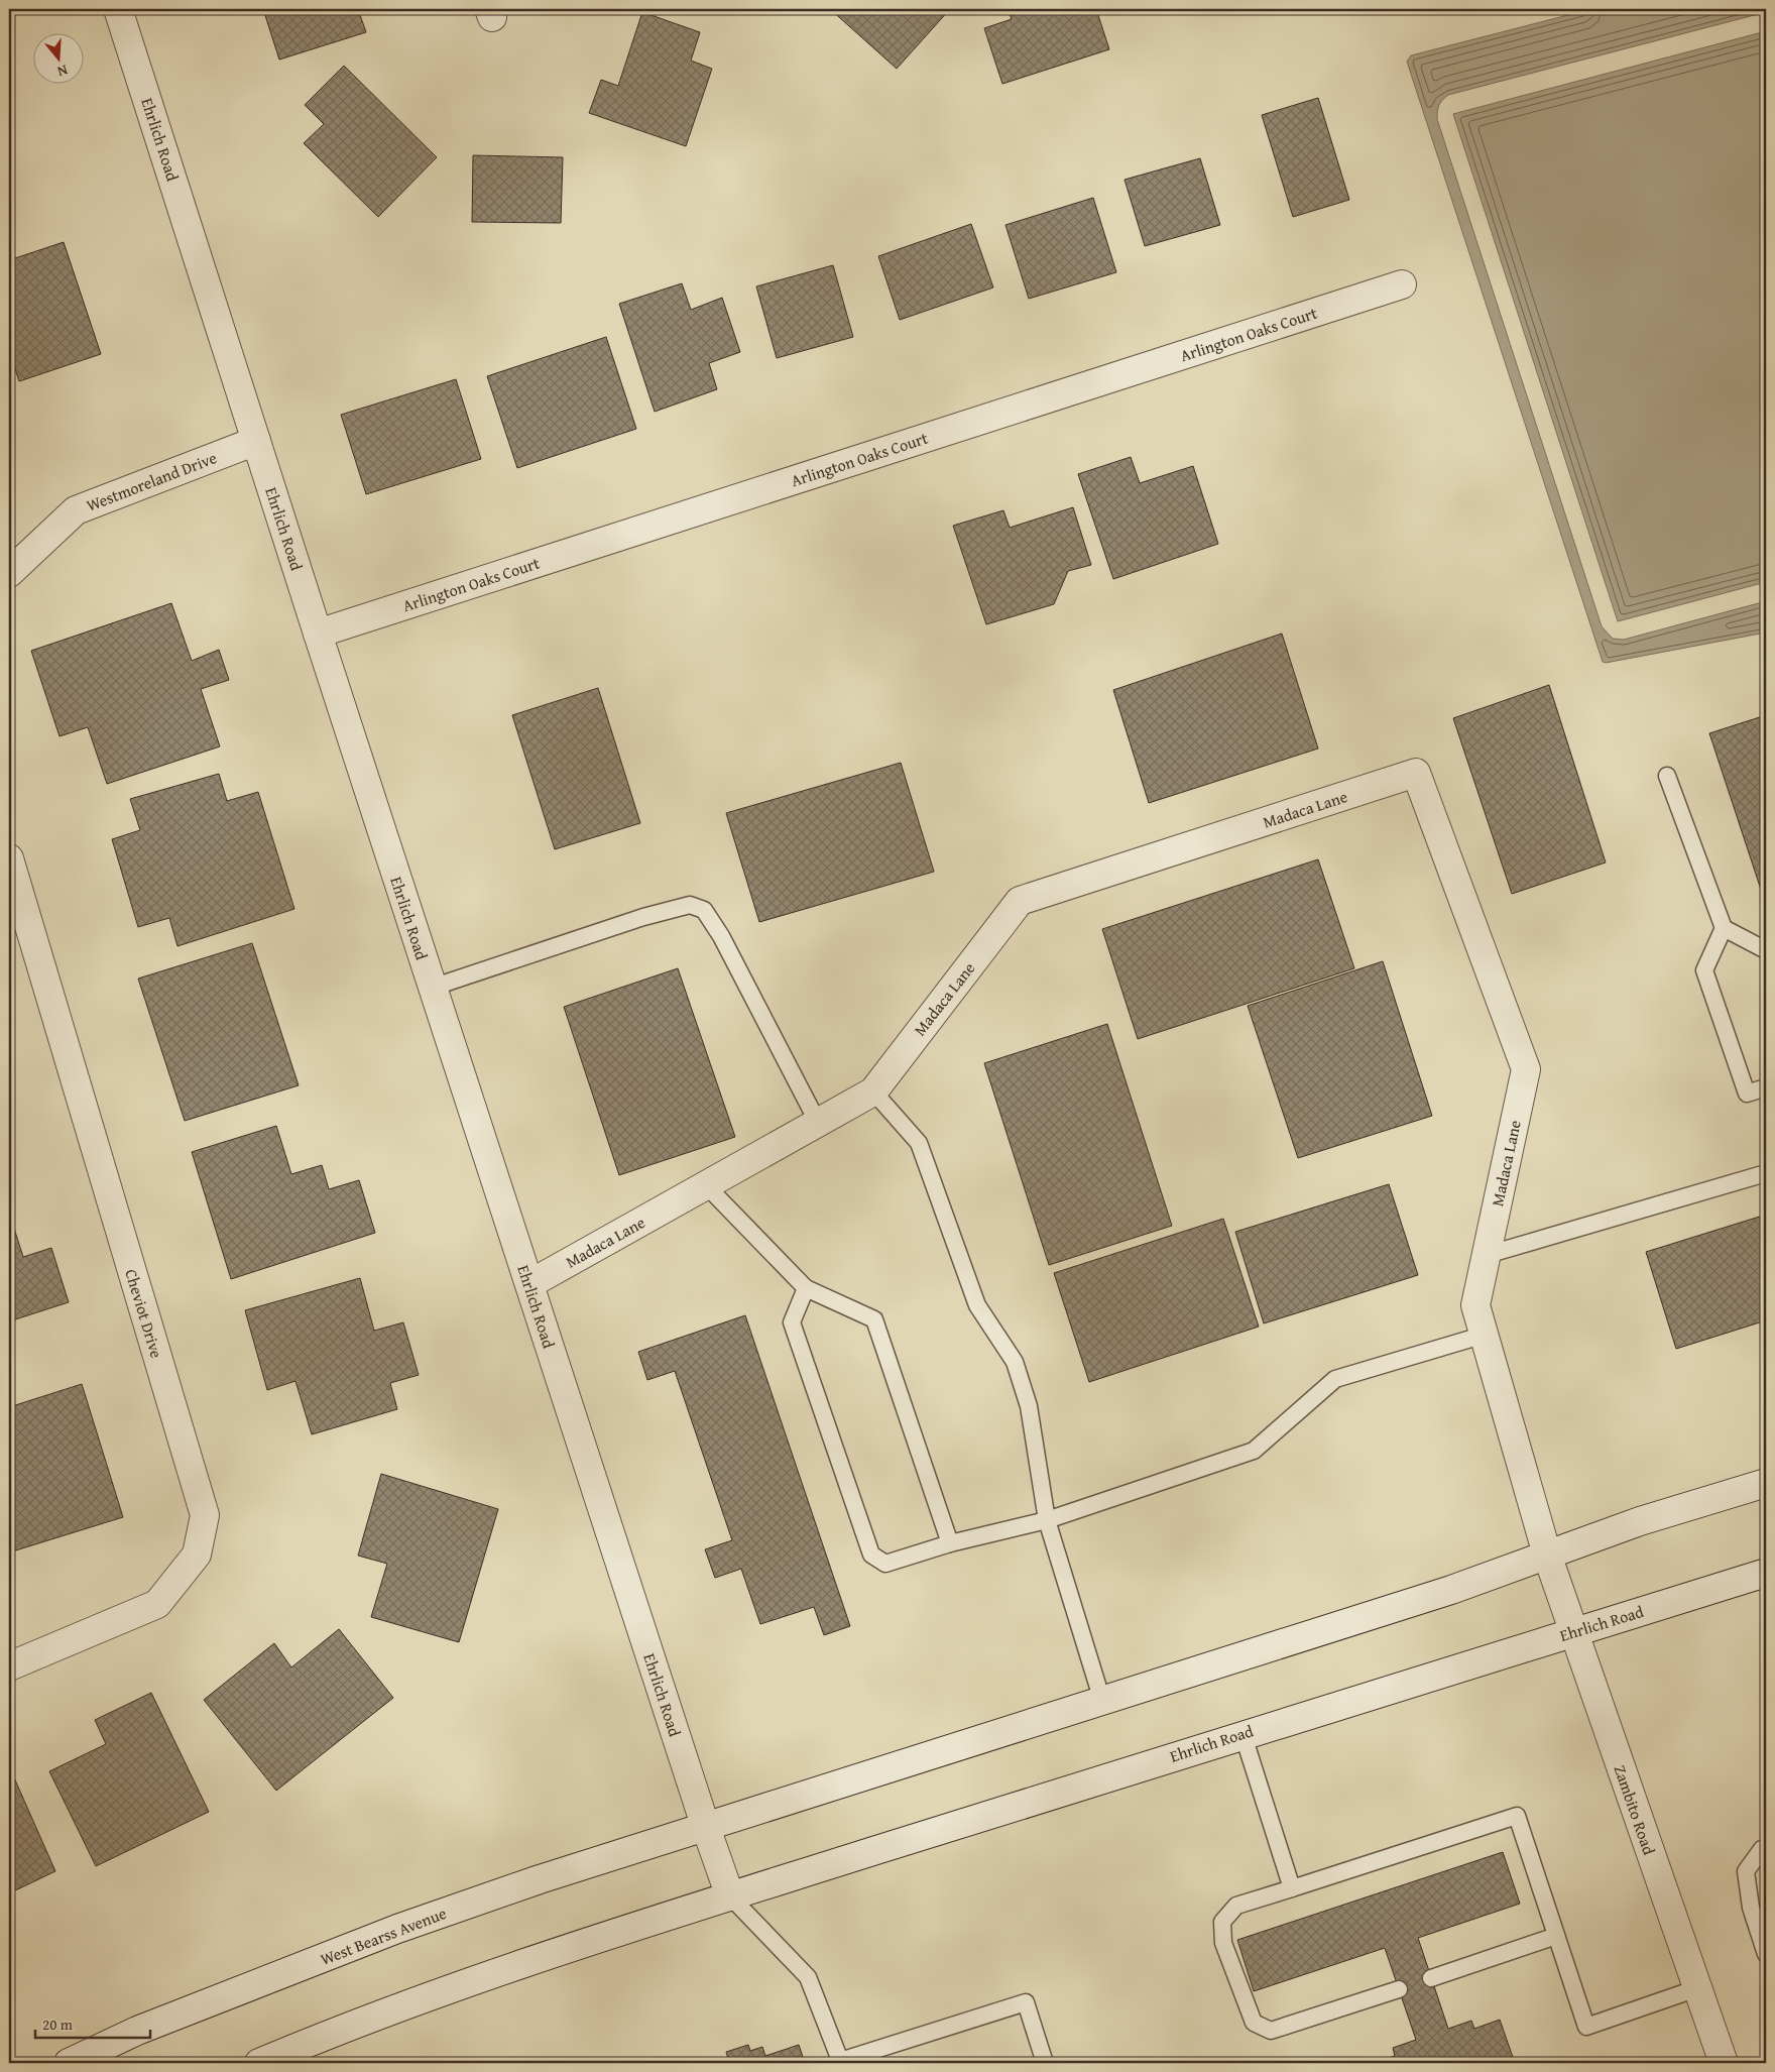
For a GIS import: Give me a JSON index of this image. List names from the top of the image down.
{
  "streets": {
    "street": [
      "Ehrlich Road",
      "Arlington Oaks Court",
      "Westmoreland Drive",
      "Madaca Lane",
      "Cheviot Drive",
      "Zambito Road",
      "West Bearss Avenue"
    ]
  },
  "crossings": [
    ["Ehrlich Road", "Arlington Oaks Court"],
    ["Ehrlich Road", "Westmoreland Drive"],
    ["Ehrlich Road", "Madaca Lane"],
    ["Ehrlich Road", "Zambito Road"],
    ["Ehrlich Road", "West Bearss Avenue"],
    ["Madaca Lane", "Zambito Road"]
  ],
  "scale_bar": "20 m",
  "north": "bottom"
}
